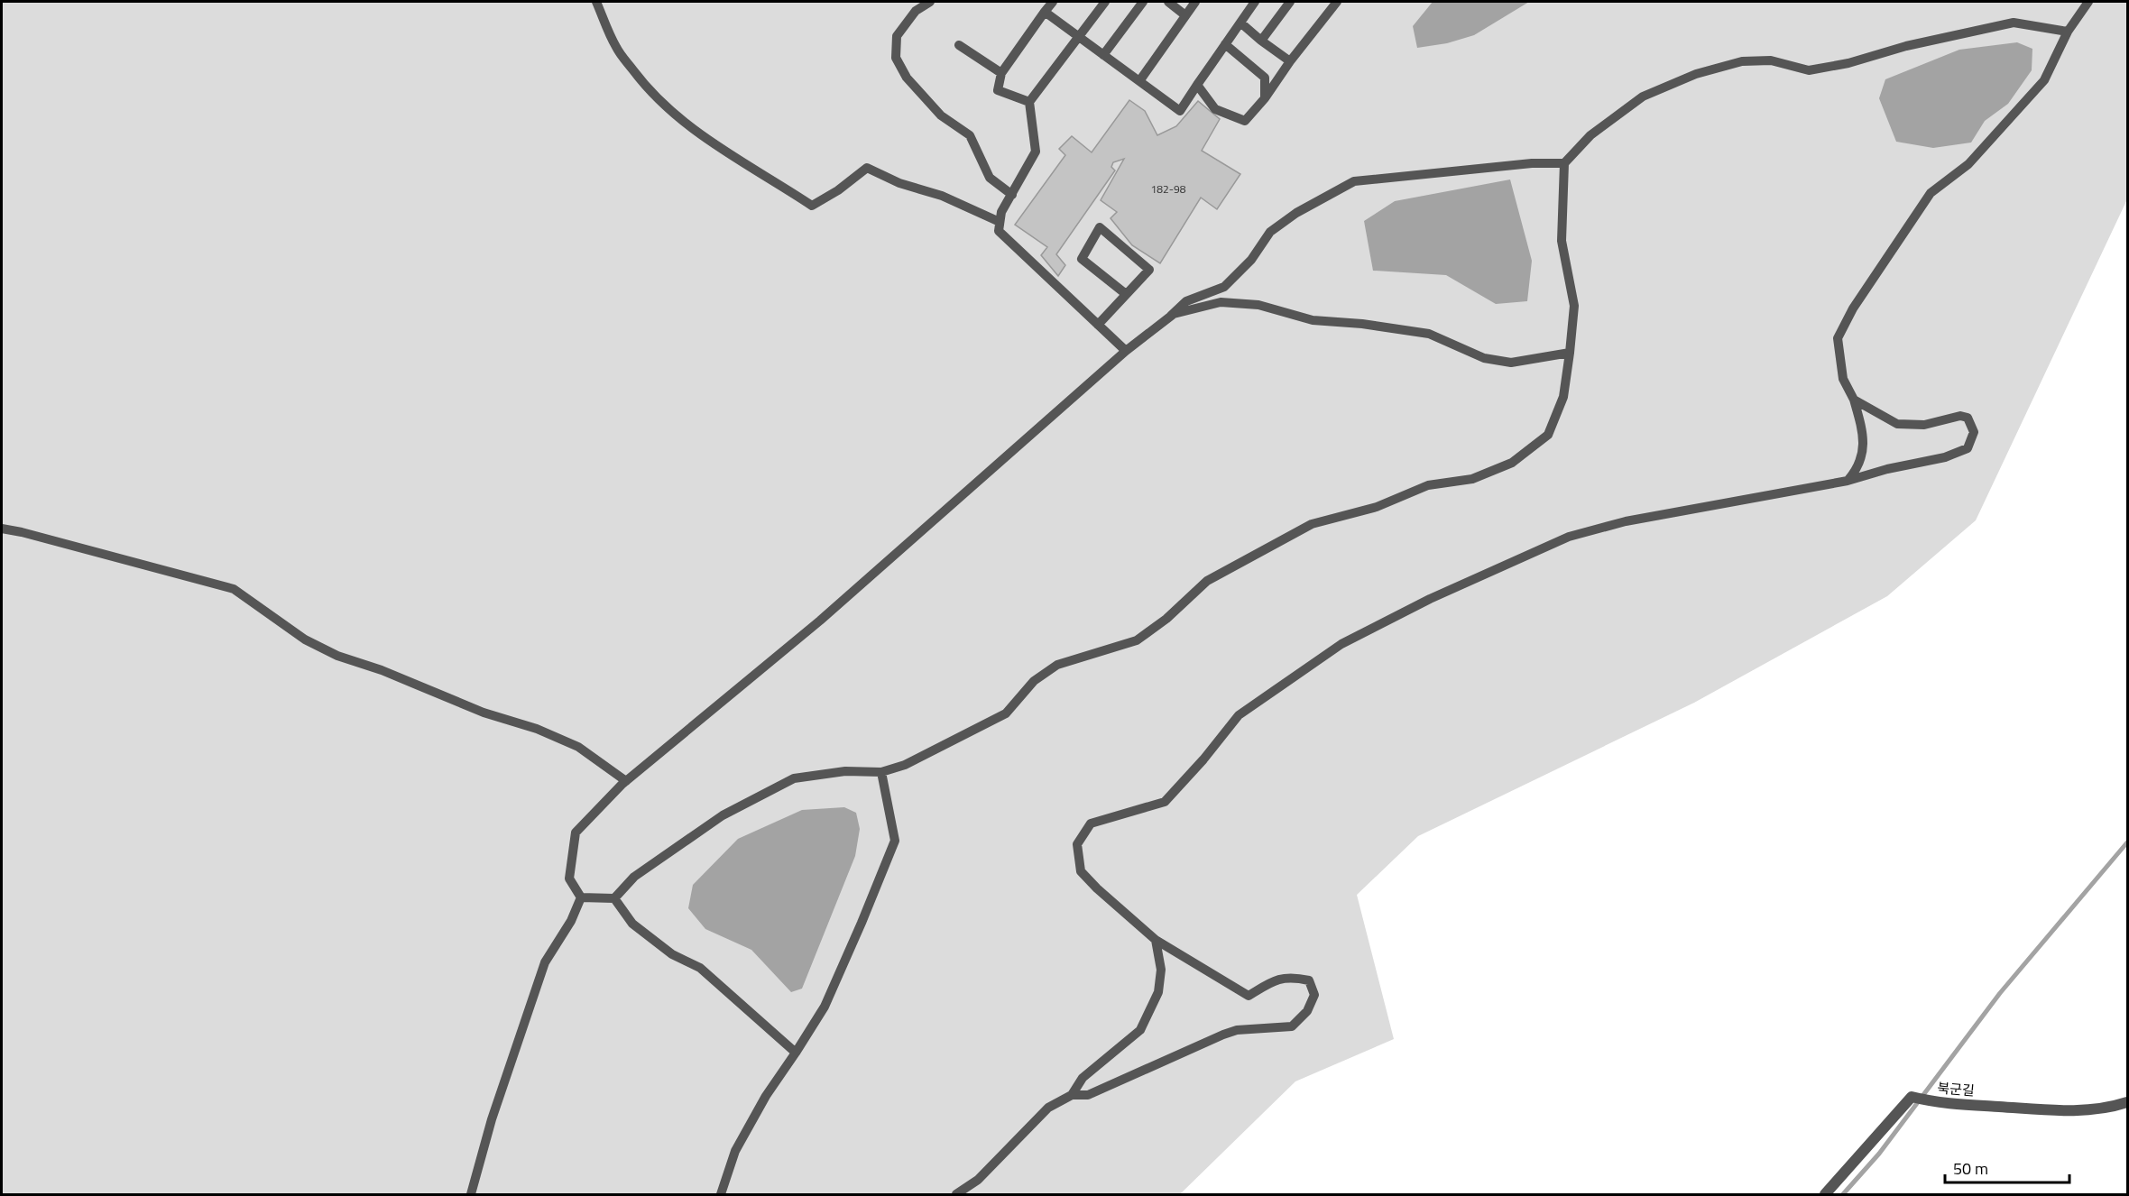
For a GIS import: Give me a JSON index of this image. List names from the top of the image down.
{
  "streets": {
    "street": ["북군길"]
  },
  "house_numbers": ["182-98"],
  "scale_bar": "50 m"
}
